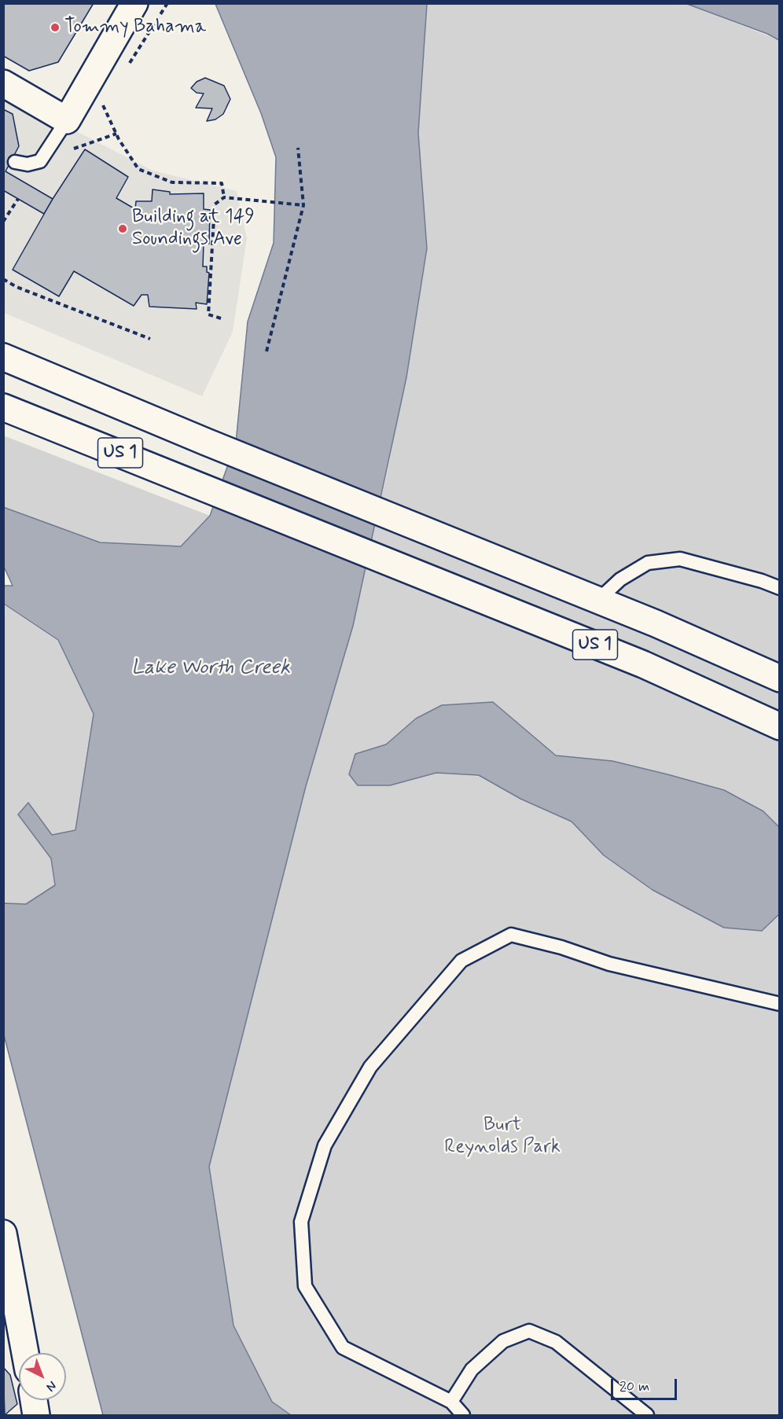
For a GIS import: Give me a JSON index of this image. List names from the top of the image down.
{
  "streets": {
    "main road": ["US 1"]
  },
  "water": ["Lake Worth Creek"],
  "parks": ["Burt Reynolds Park"],
  "places": ["Tommy Bahama", "Building at 149 Soundings Ave"],
  "scale_bar": "20 m",
  "north": "bottom right"
}
